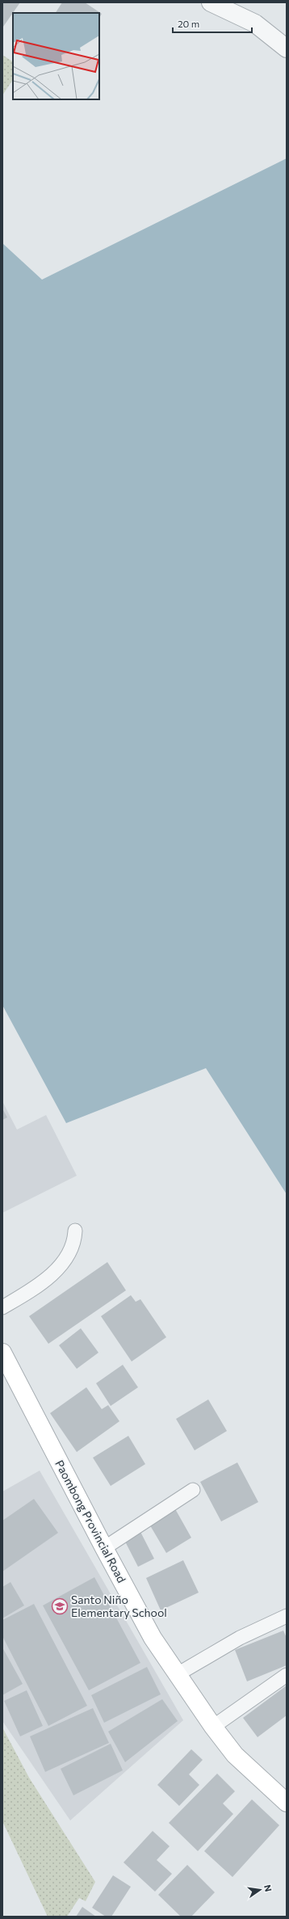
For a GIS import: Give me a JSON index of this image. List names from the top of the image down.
{
  "streets": {
    "main road": ["Paombong Provincial Road"]
  },
  "places": {
    "school or university": ["Santo Niño Elementary School"]
  },
  "scale_bar": "20 m",
  "north": "right"
}
